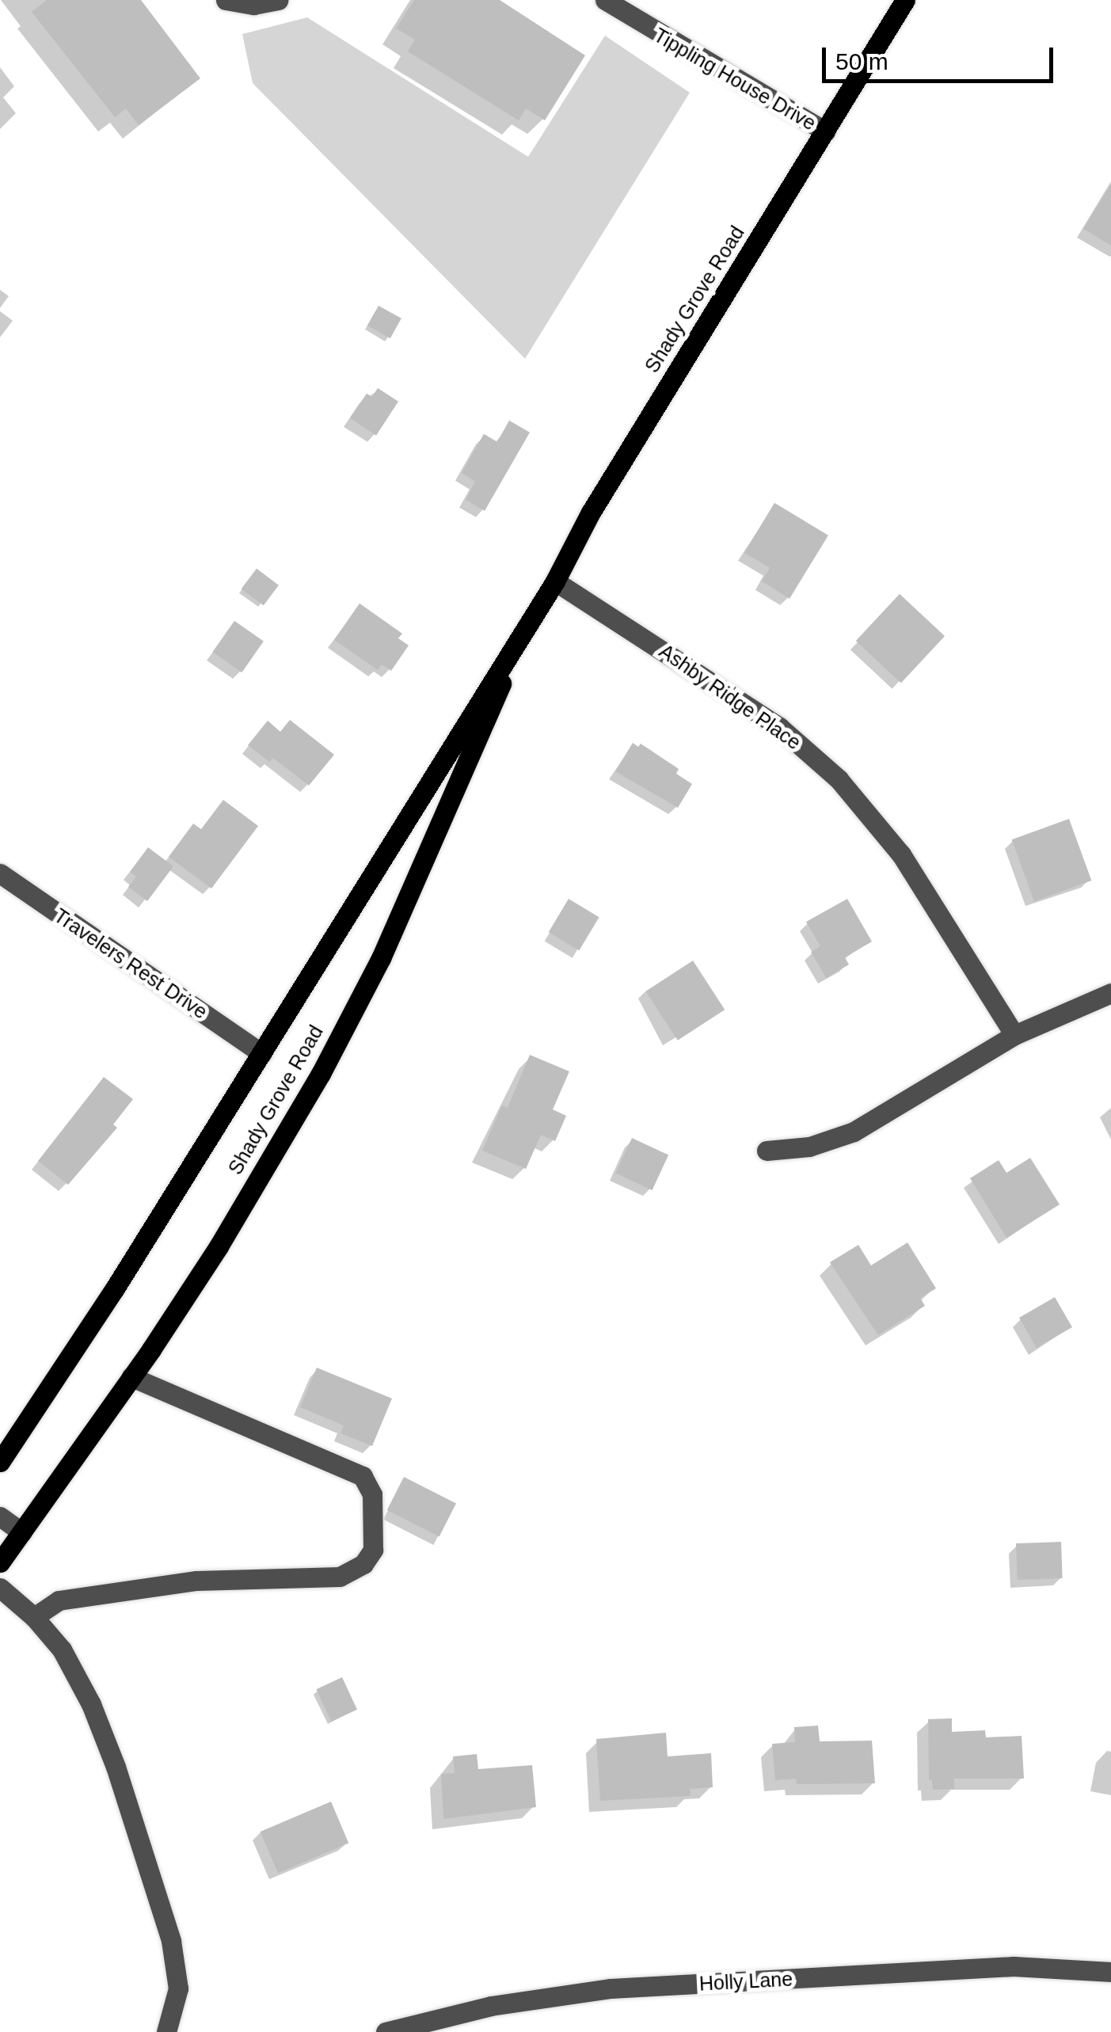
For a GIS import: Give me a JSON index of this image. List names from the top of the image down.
{
  "streets": {
    "main road": ["Shady Grove Road"],
    "street": [
      "Tippling House Drive",
      "Ashby Ridge Place",
      "Travelers Rest Drive",
      "Holly Lane"
    ]
  },
  "crossings": [
    ["Tippling House Drive", "Shady Grove Road"],
    ["Shady Grove Road", "Ashby Ridge Place"],
    ["Shady Grove Road", "Travelers Rest Drive"]
  ],
  "scale_bar": "50 m"
}
